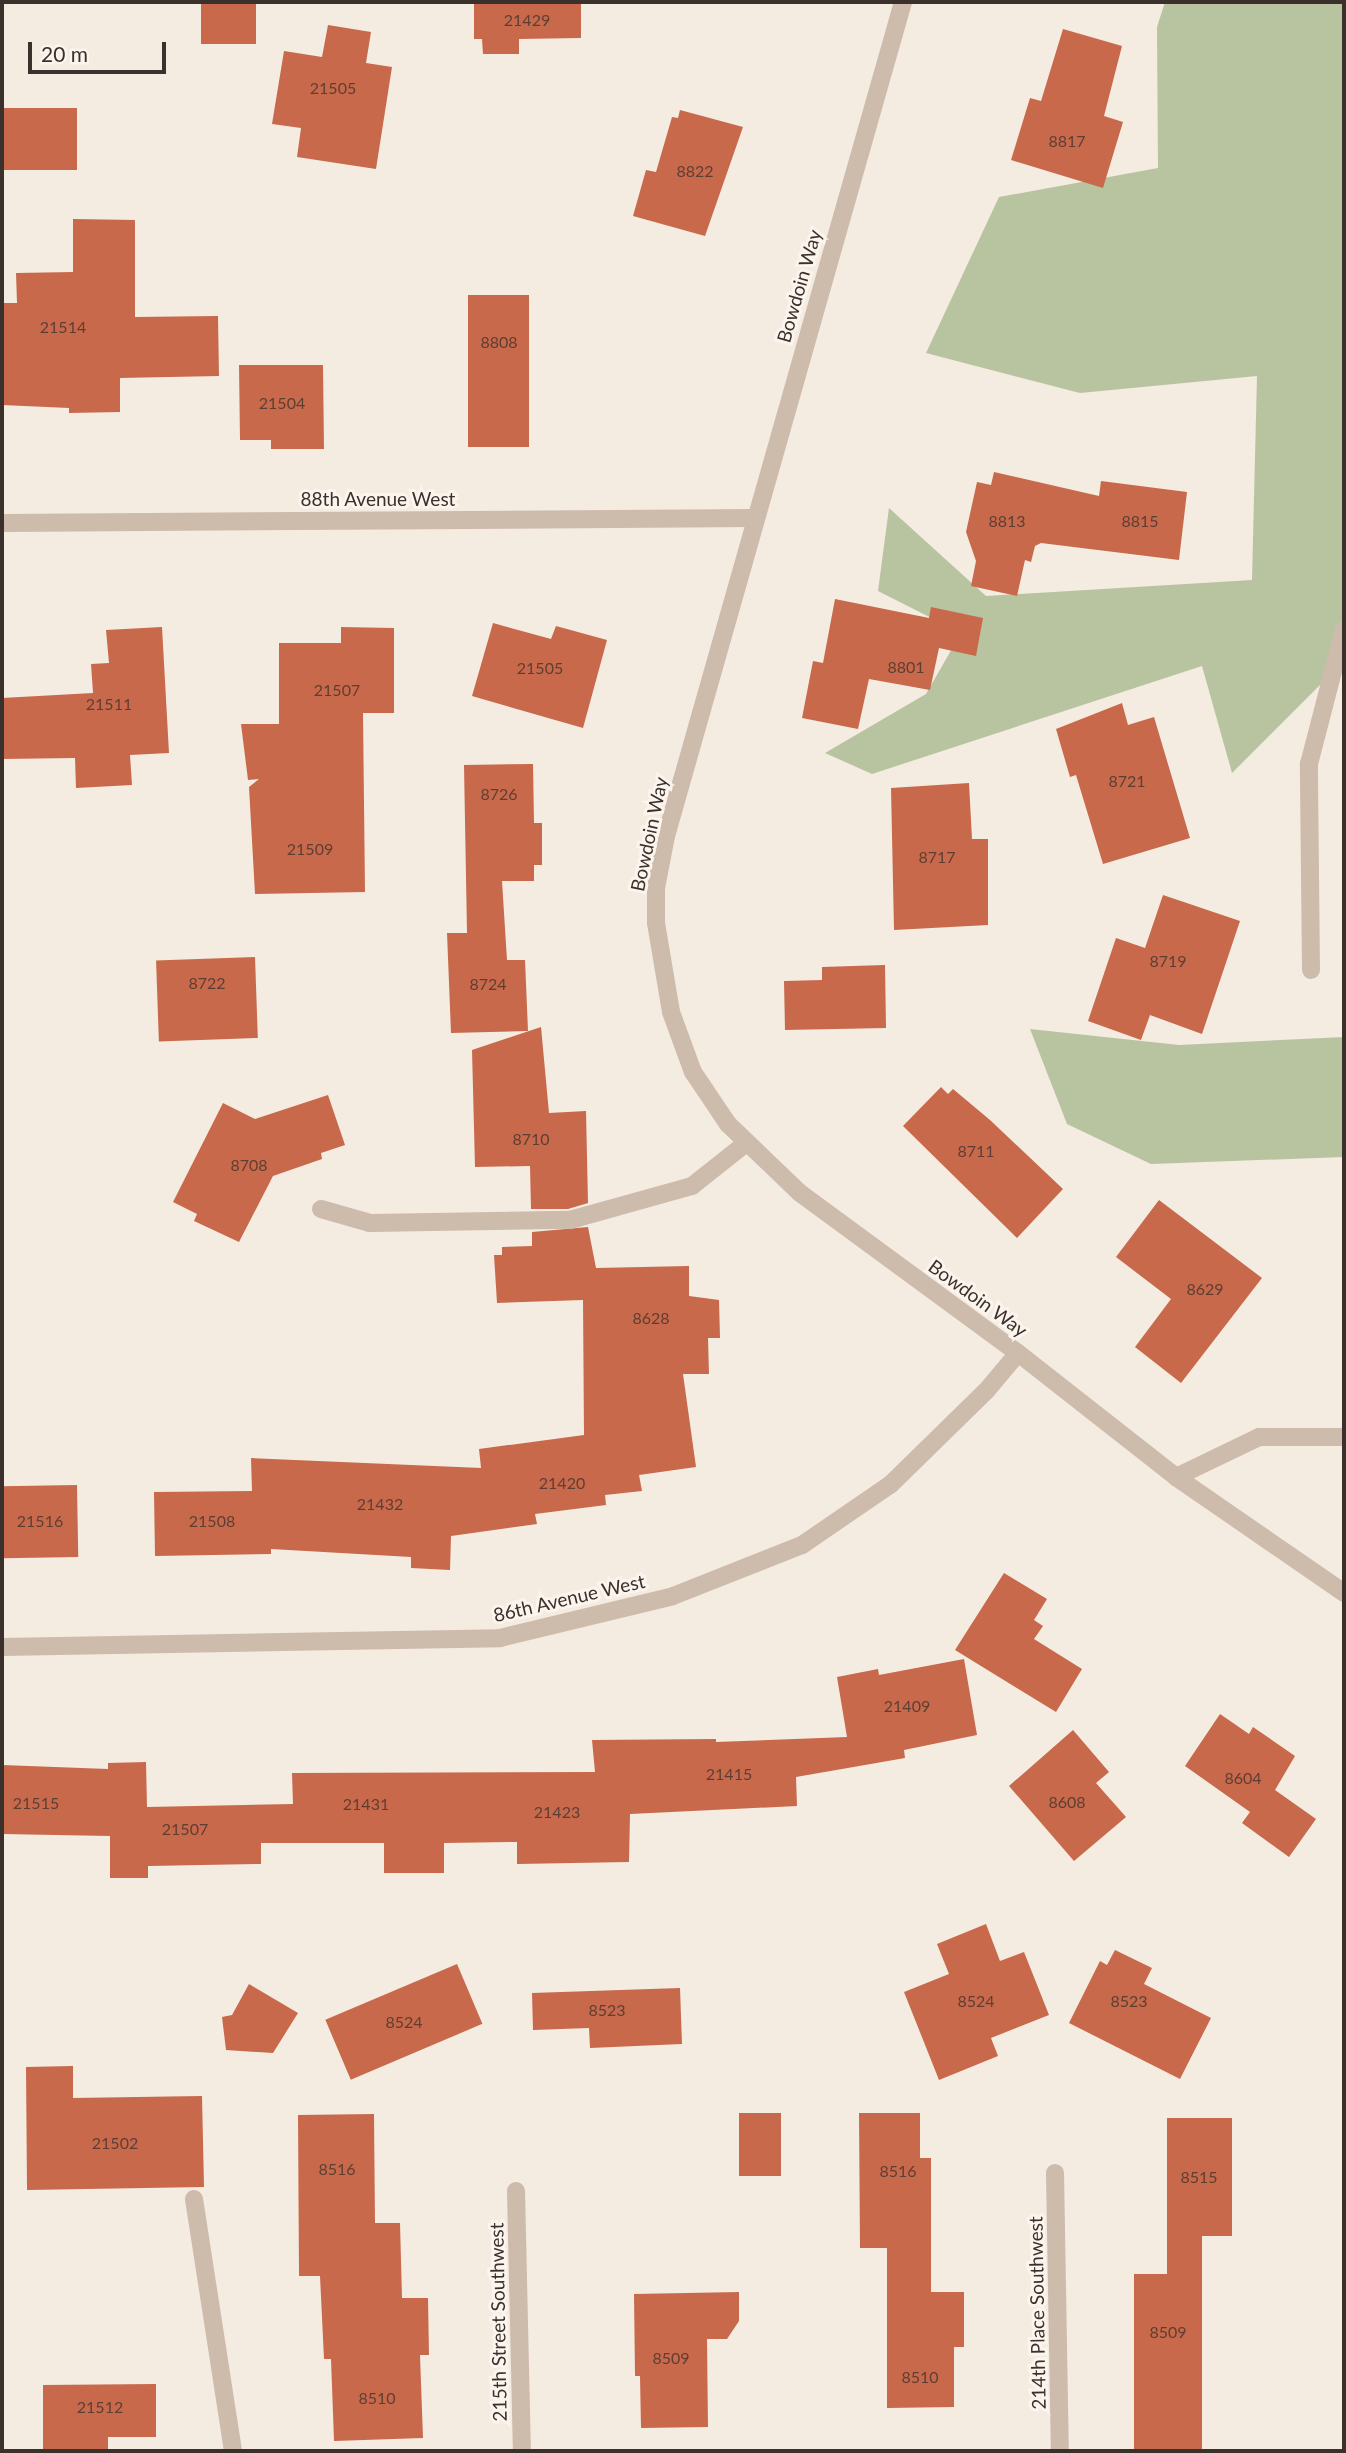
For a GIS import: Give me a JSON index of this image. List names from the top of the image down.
{
  "streets": {
    "street": [
      "Bowdoin Way",
      "88th Avenue West",
      "86th Avenue West",
      "214th Place Southwest",
      "215th Street Southwest"
    ]
  },
  "crossings": [
    ["Bowdoin Way", "88th Avenue West"],
    ["Bowdoin Way", "86th Avenue West"]
  ],
  "house_numbers": [
    "21429",
    "21505",
    "8817",
    "8822",
    "21514",
    "8808",
    "21504",
    "8813",
    "8815",
    "8801",
    "21505",
    "21507",
    "21511",
    "8721",
    "8726",
    "21509",
    "8717",
    "8719",
    "8722",
    "8724",
    "8710",
    "8711",
    "8708",
    "8629",
    "8628",
    "21420",
    "21432",
    "21516",
    "21508",
    "21409",
    "21415",
    "8604",
    "8608",
    "21515",
    "21431",
    "21423",
    "21507",
    "8524",
    "8523",
    "8523",
    "8524",
    "21502",
    "8516",
    "8516",
    "8515",
    "8509",
    "8509",
    "8510",
    "8510",
    "21512"
  ],
  "scale_bar": "20 m"
}
